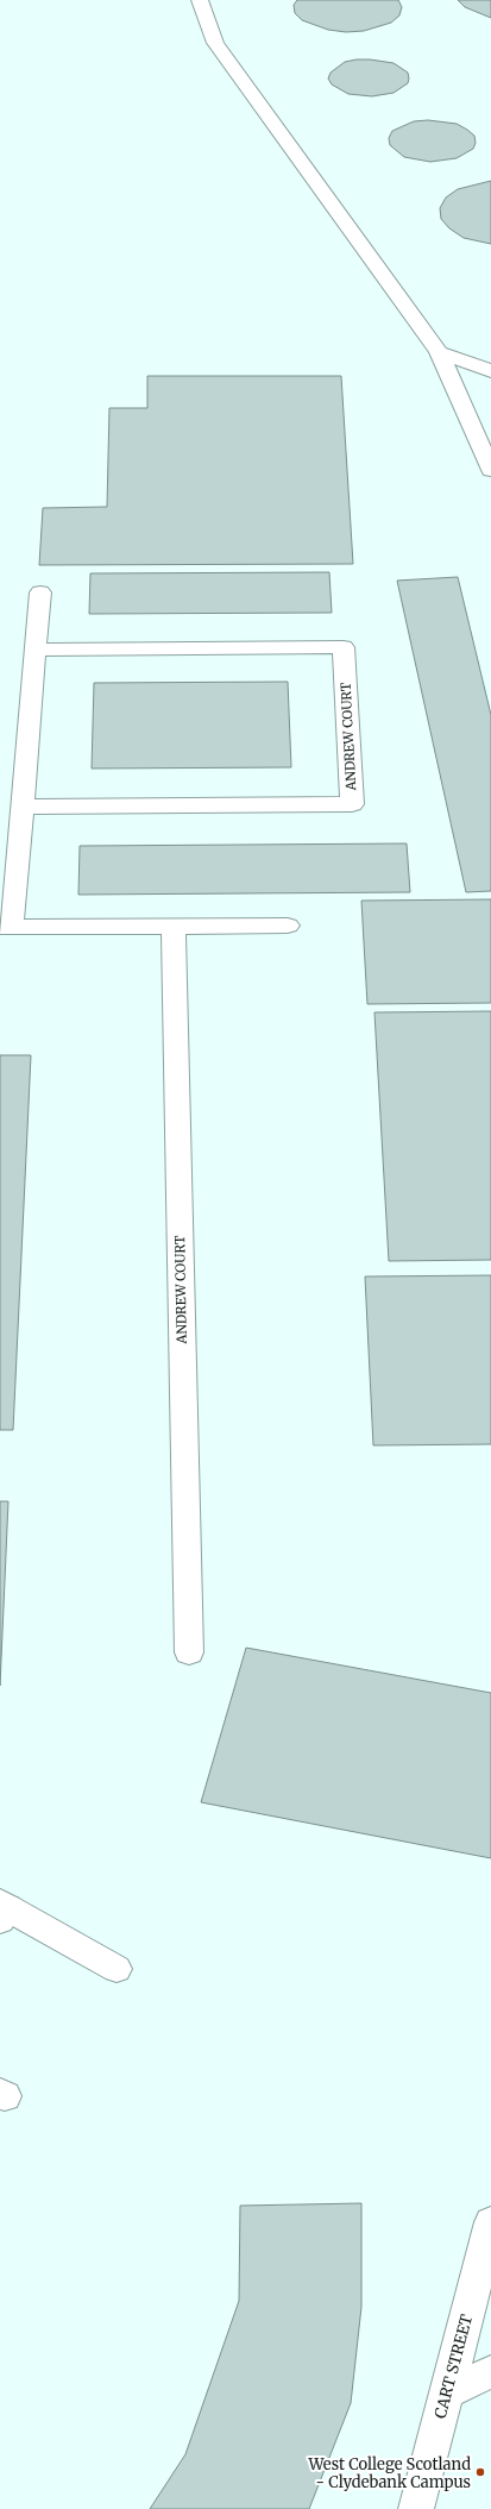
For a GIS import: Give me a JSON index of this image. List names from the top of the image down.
{
  "streets": {
    "street": ["ANDREW COURT", "CART STREET"]
  },
  "places": ["West College Scotland - Clydebank Campus"]
}
